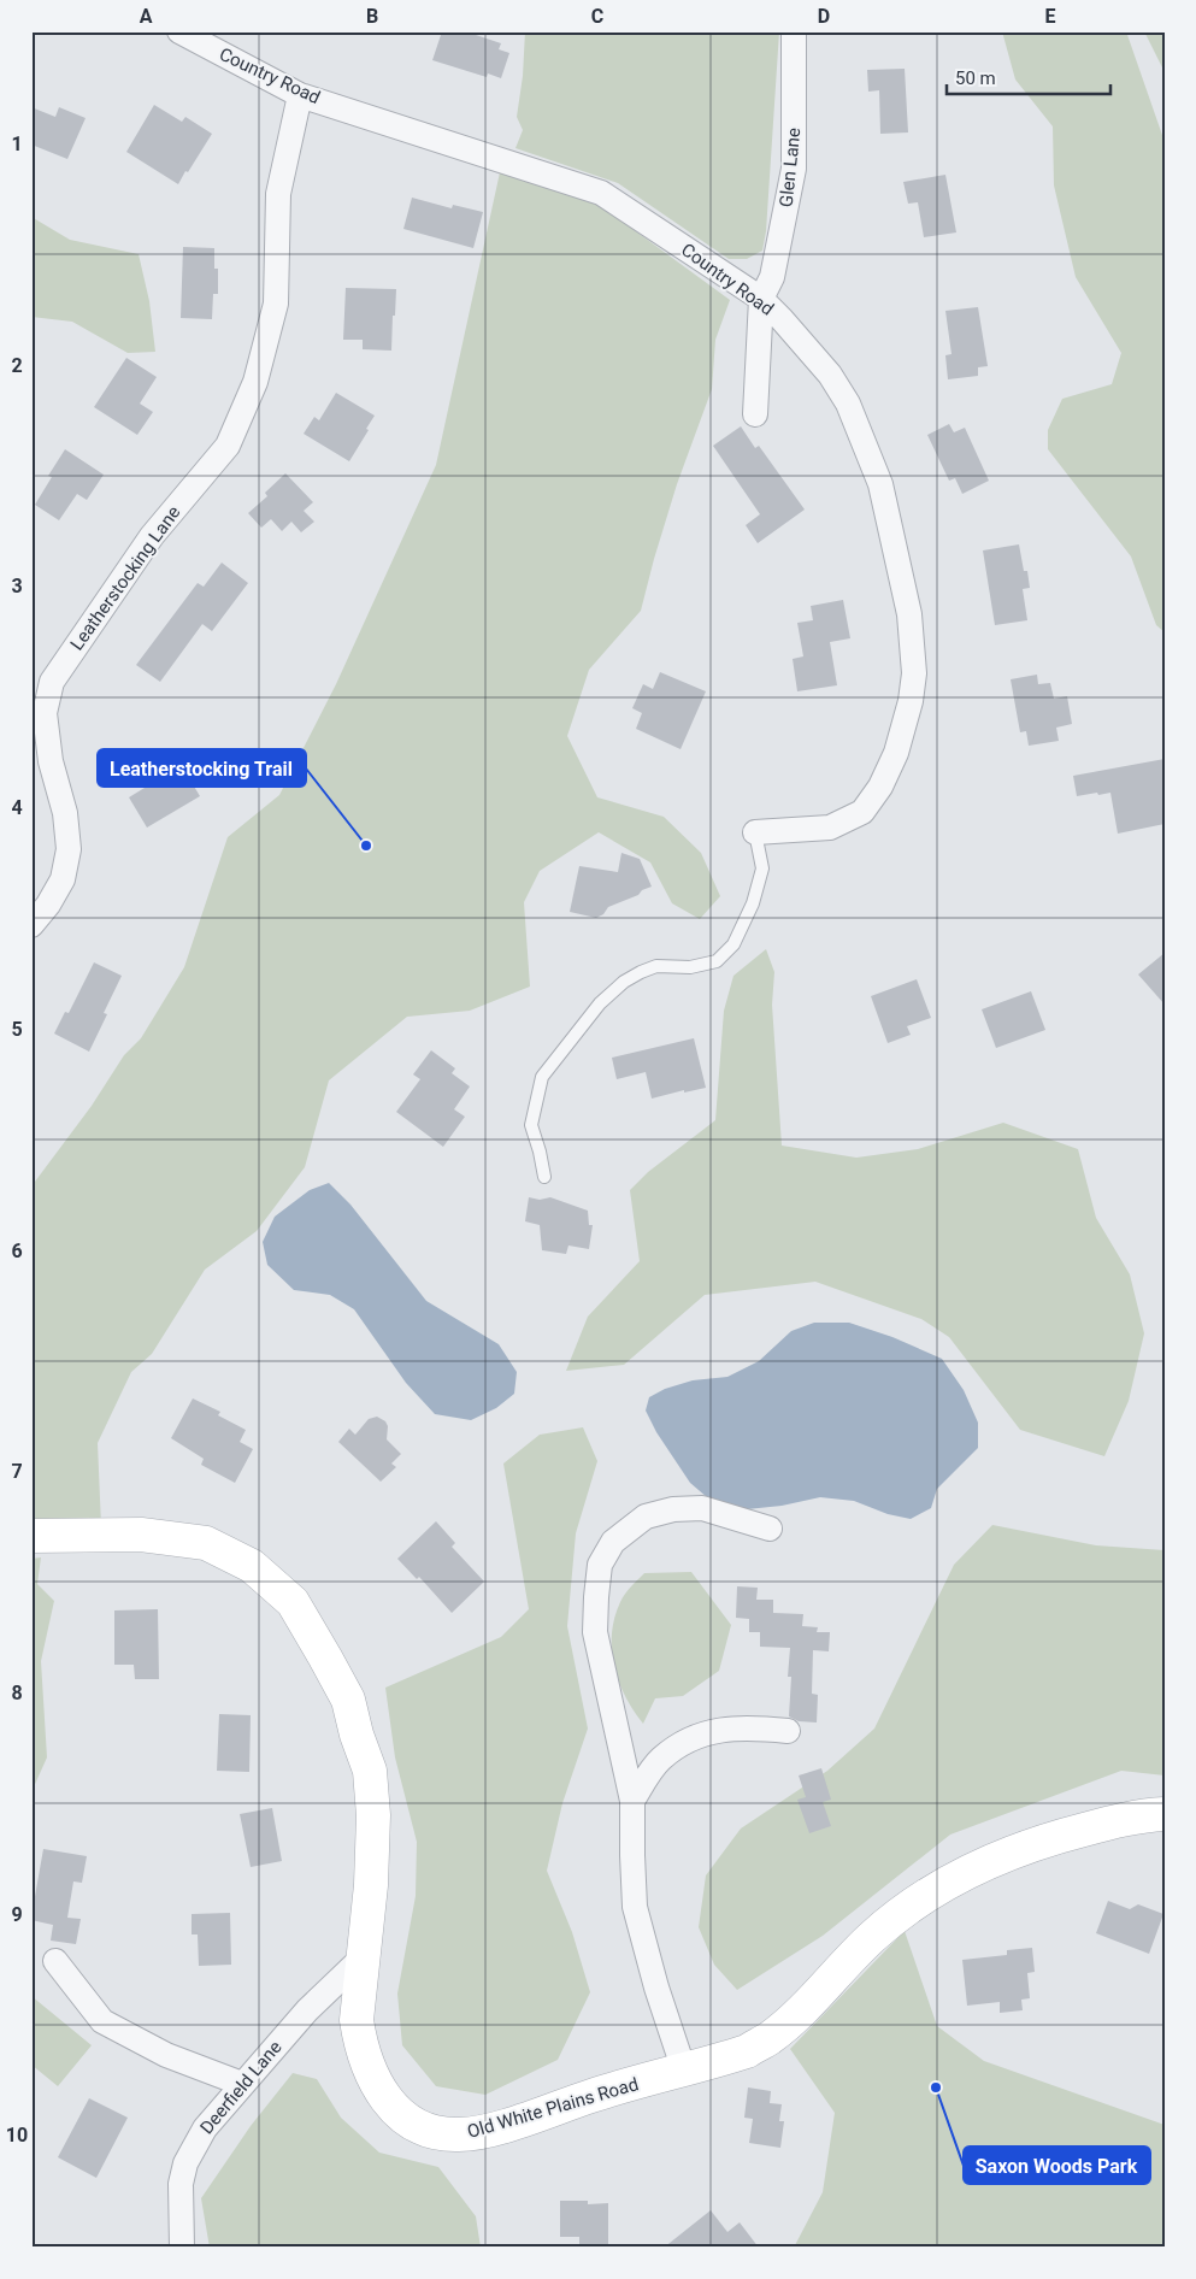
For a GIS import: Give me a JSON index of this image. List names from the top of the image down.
{
  "streets": {
    "street": [
      "Country Road",
      "Glen Lane",
      "Leatherstocking Lane",
      "Deerfield Lane",
      "Old White Plains Road"
    ]
  },
  "crossings": [
    ["Country Road", "Glen Lane"],
    ["Country Road", "Leatherstocking Lane"],
    ["Deerfield Lane", "Old White Plains Road"]
  ],
  "places": ["Leatherstocking Trail", "Saxon Woods Park"],
  "scale_bar": "50 m",
  "grid": {
    "columns": [
      "A",
      "B",
      "C",
      "D",
      "E"
    ],
    "rows": [
      "1",
      "2",
      "3",
      "4",
      "5",
      "6",
      "7",
      "8",
      "9",
      "10"
    ]
  }
}
